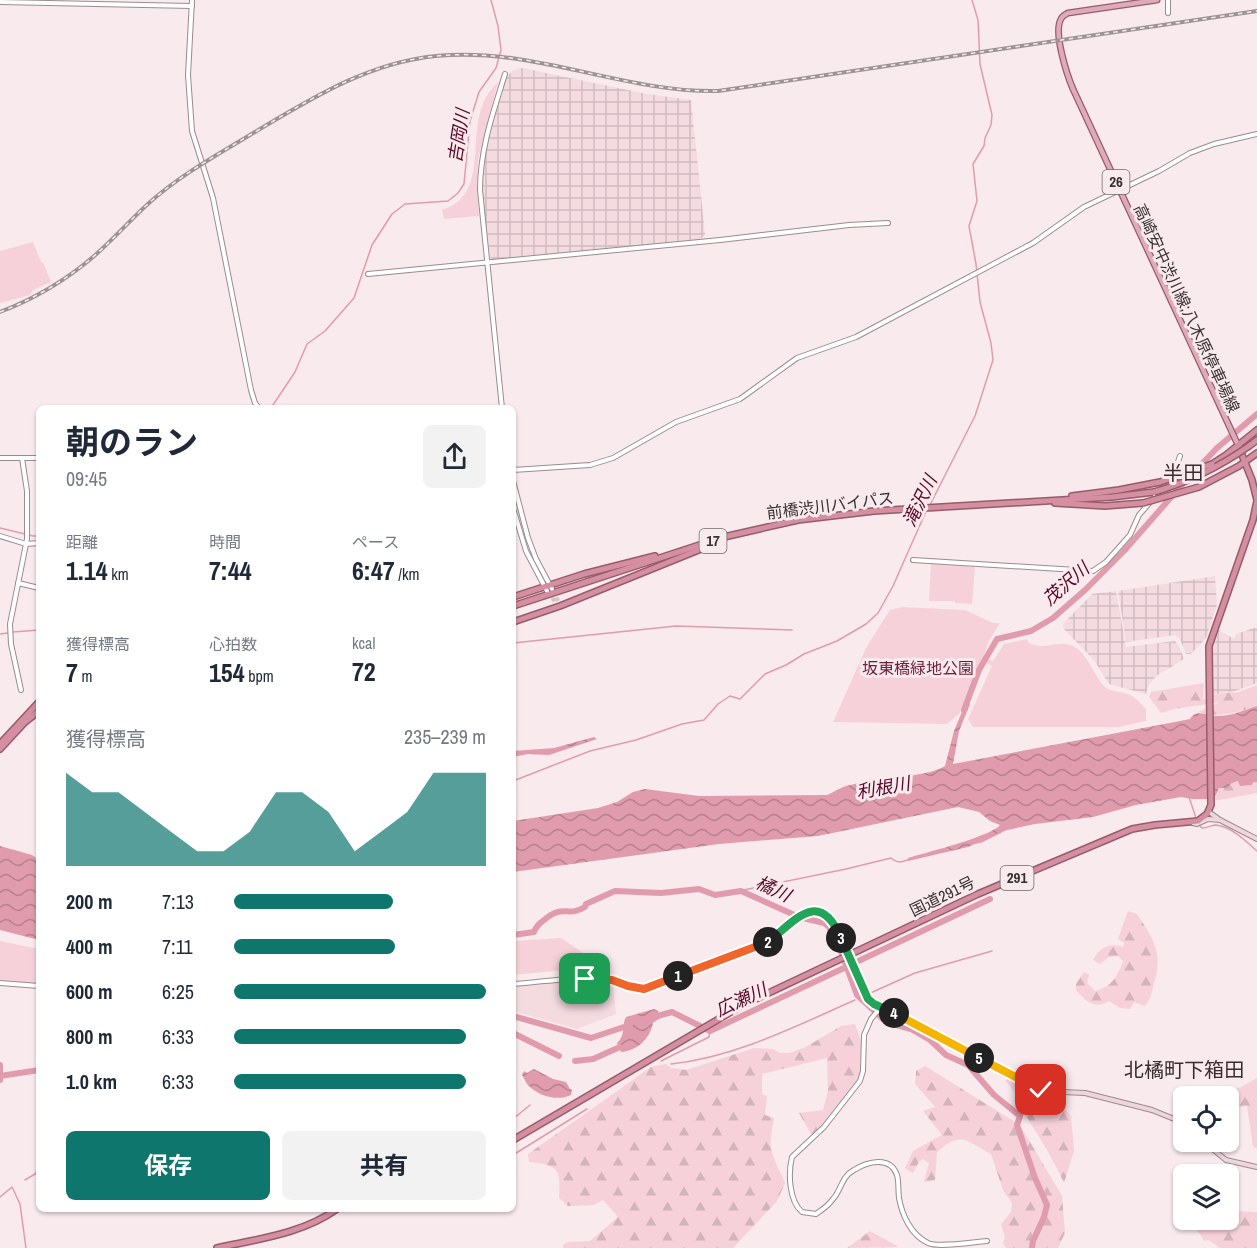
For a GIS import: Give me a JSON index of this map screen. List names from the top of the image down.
{
  "streets": {
    "highway": [
      "前橋渋川バイパス",
      "17",
      "291",
      "国道291号"
    ],
    "main road": ["26", "高崎安中渋川線;八木原停車場線"]
  },
  "crossings": [
    ["高崎安中渋川線;八木原停車場線", "17"],
    ["前橋渋川バイパス", "17"]
  ],
  "districts": ["半田", "北橘町下箱田"],
  "water": [
    "吉岡川",
    "滝沢川",
    "茂沢川",
    "利根川",
    "橘川",
    "広瀬川"
  ],
  "parks": ["坂東橋緑地公園"],
  "page": {
    "heading": ["朝のラン", "09:45"],
    "stats": [
      ["距離", "1.14 km"],
      ["時間", "7:44"],
      ["ペース", "6:47 /km"],
      ["獲得標高", "7 m"],
      ["心拍数", "154 bpm"],
      ["kcal", "72"]
    ],
    "chart": ["獲得標高", "235–239 m"],
    "list": [
      {
        "name": "200 m",
        "note": "7:13"
      },
      {
        "name": "400 m",
        "note": "7:11"
      },
      {
        "name": "600 m",
        "note": "6:25"
      },
      {
        "name": "800 m",
        "note": "6:33"
      },
      {
        "name": "1.0 km",
        "note": "6:33"
      }
    ],
    "pins": [
      "3",
      "2",
      "1",
      "4",
      "5"
    ],
    "buttons": ["保存", "共有"]
  }
}
